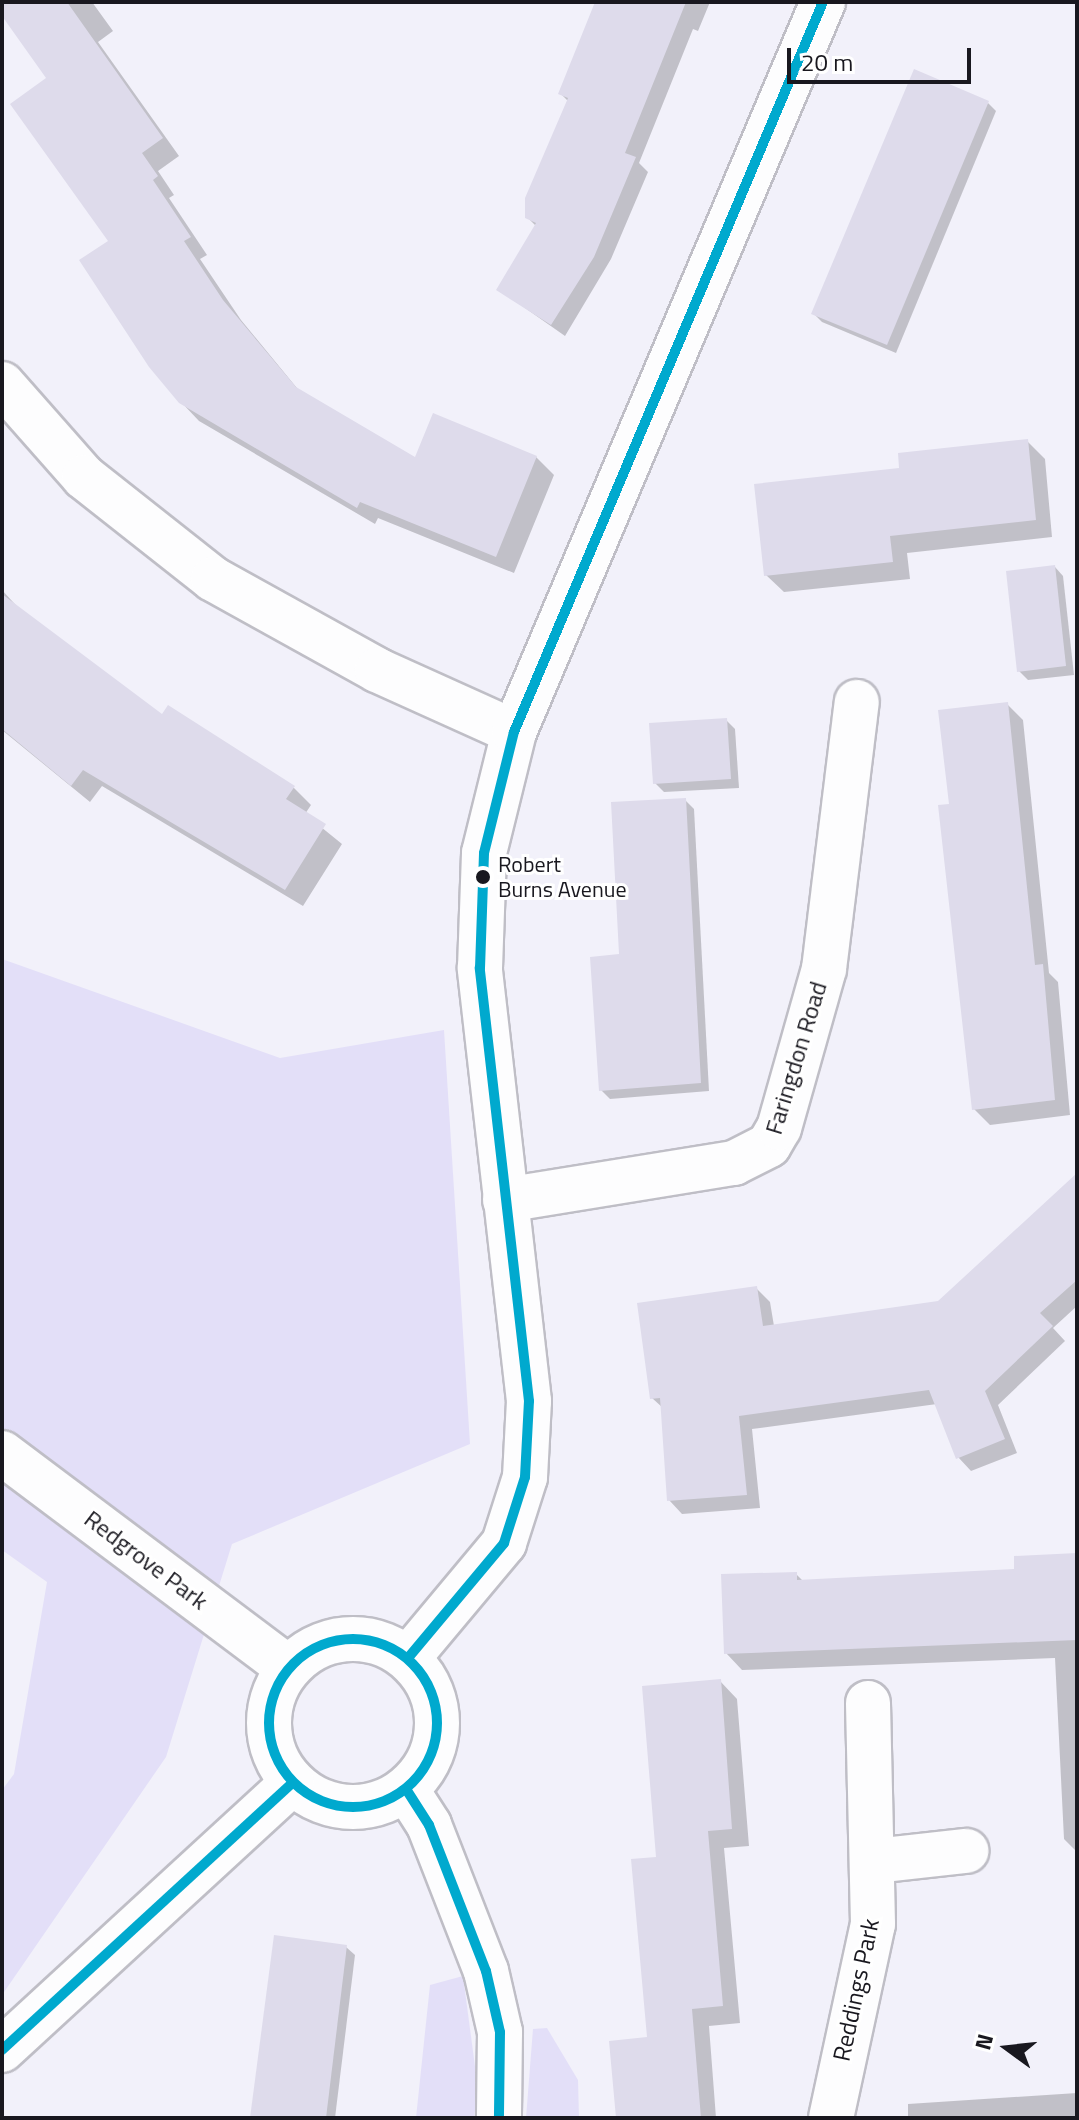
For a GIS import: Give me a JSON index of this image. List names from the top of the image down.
{
  "streets": {
    "street": ["Faringdon Road", "Redgrove Park", "Reddings Park"]
  },
  "places": ["Robert Burns Avenue"],
  "scale_bar": "20 m",
  "north": "left"
}
